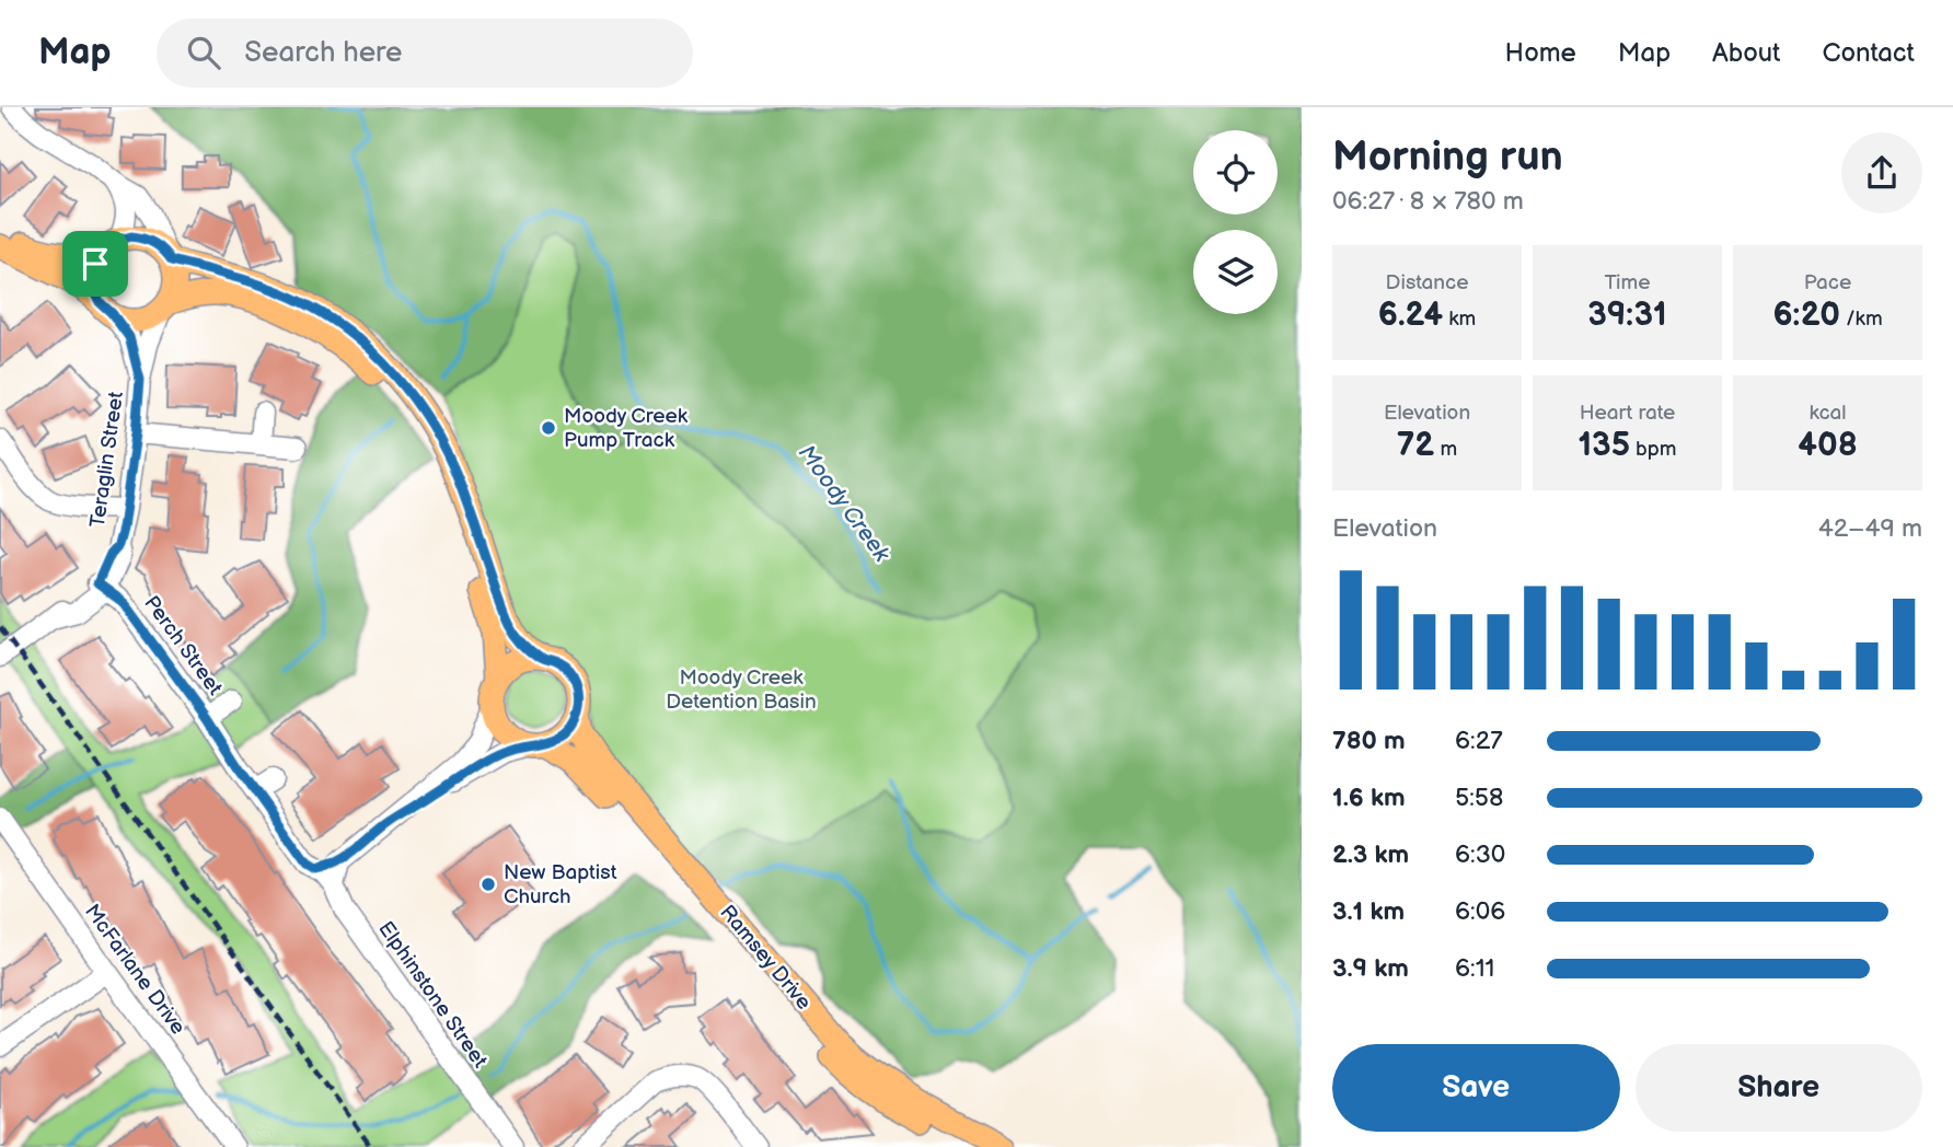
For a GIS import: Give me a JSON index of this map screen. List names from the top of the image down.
{
  "streets": {
    "main road": ["Ramsey Drive"],
    "street": [
      "Teraglin Street",
      "Perch Street",
      "McFarlane Drive",
      "Elphinstone Street"
    ]
  },
  "crossings": [
    ["Teraglin Street", "Perch Street"]
  ],
  "water": ["Moody Creek"],
  "parks": ["Moody Creek Detention Basin"],
  "places": ["Moody Creek Pump Track", "New Baptist Church"],
  "page": {
    "header": "Map",
    "search": "Search here",
    "nav": [
      "Home",
      "Map",
      "About",
      "Contact"
    ],
    "heading": ["Morning run", "06:27 · 8 × 780 m"],
    "stats": [
      ["Distance", "6.24 km"],
      ["Time", "39:31"],
      ["Pace", "6:20 /km"],
      ["Elevation", "72 m"],
      ["Heart rate", "135 bpm"],
      ["kcal", "408"]
    ],
    "chart": ["Elevation", "42–49 m"],
    "list": [
      {
        "name": "780 m",
        "note": "6:27"
      },
      {
        "name": "1.6 km",
        "note": "5:58"
      },
      {
        "name": "2.3 km",
        "note": "6:30"
      },
      {
        "name": "3.1 km",
        "note": "6:06"
      },
      {
        "name": "3.9 km",
        "note": "6:11"
      }
    ],
    "buttons": ["Save", "Share"]
  }
}
